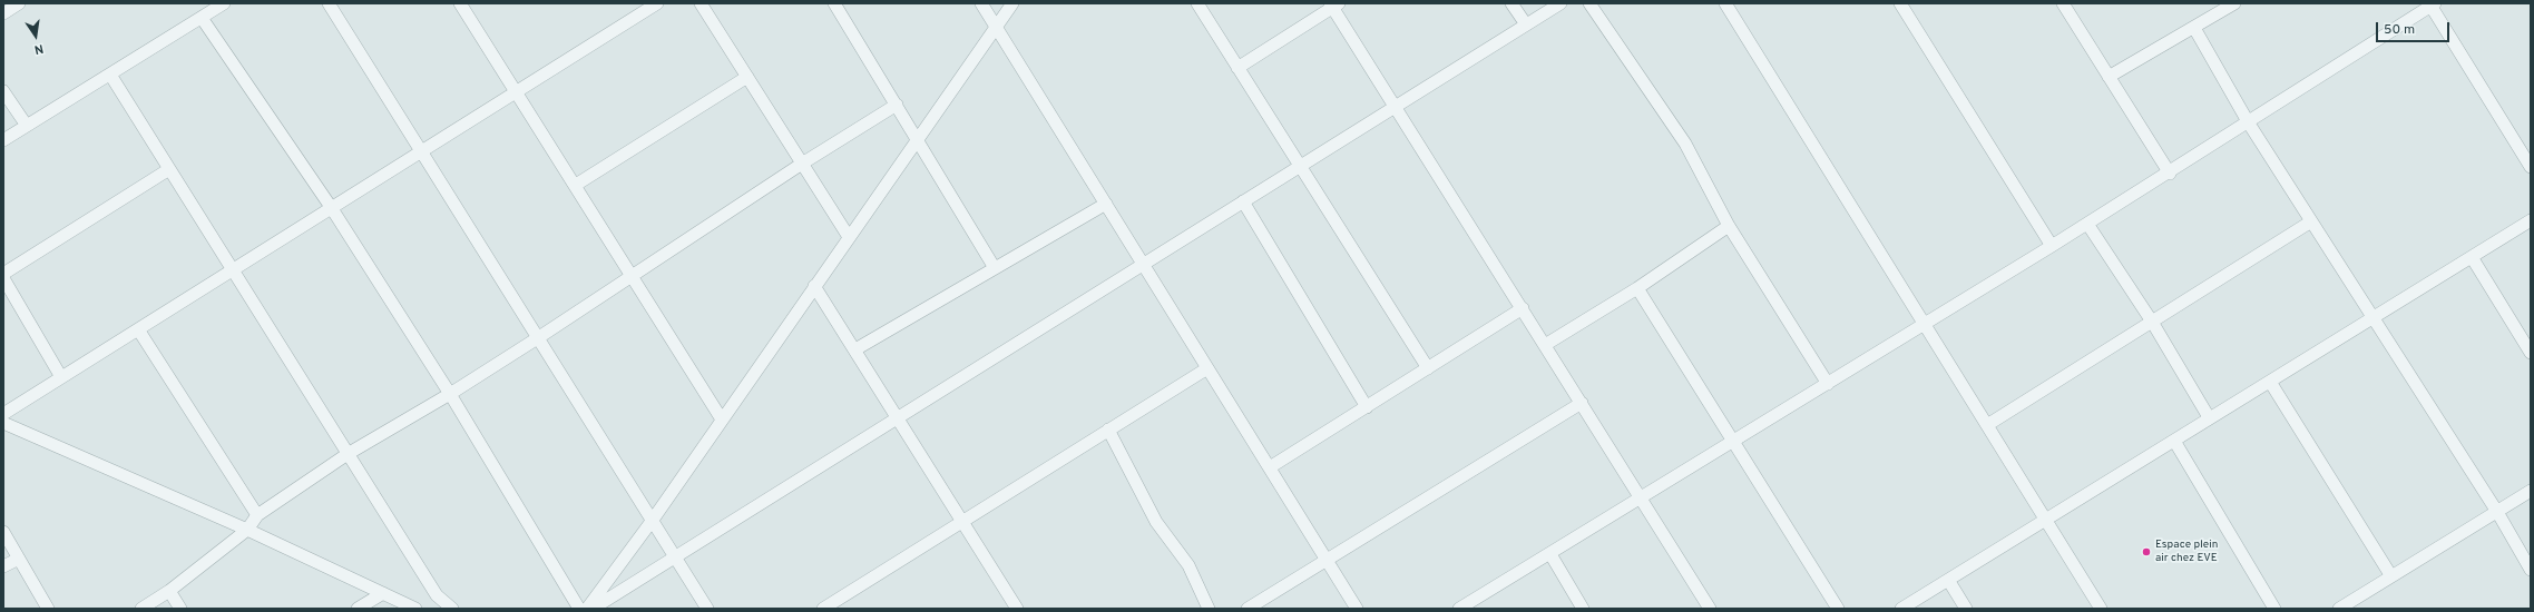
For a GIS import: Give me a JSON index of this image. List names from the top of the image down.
{
  "places": ["Espace plein air chez EVE"],
  "scale_bar": "50 m",
  "north": "bottom"
}
